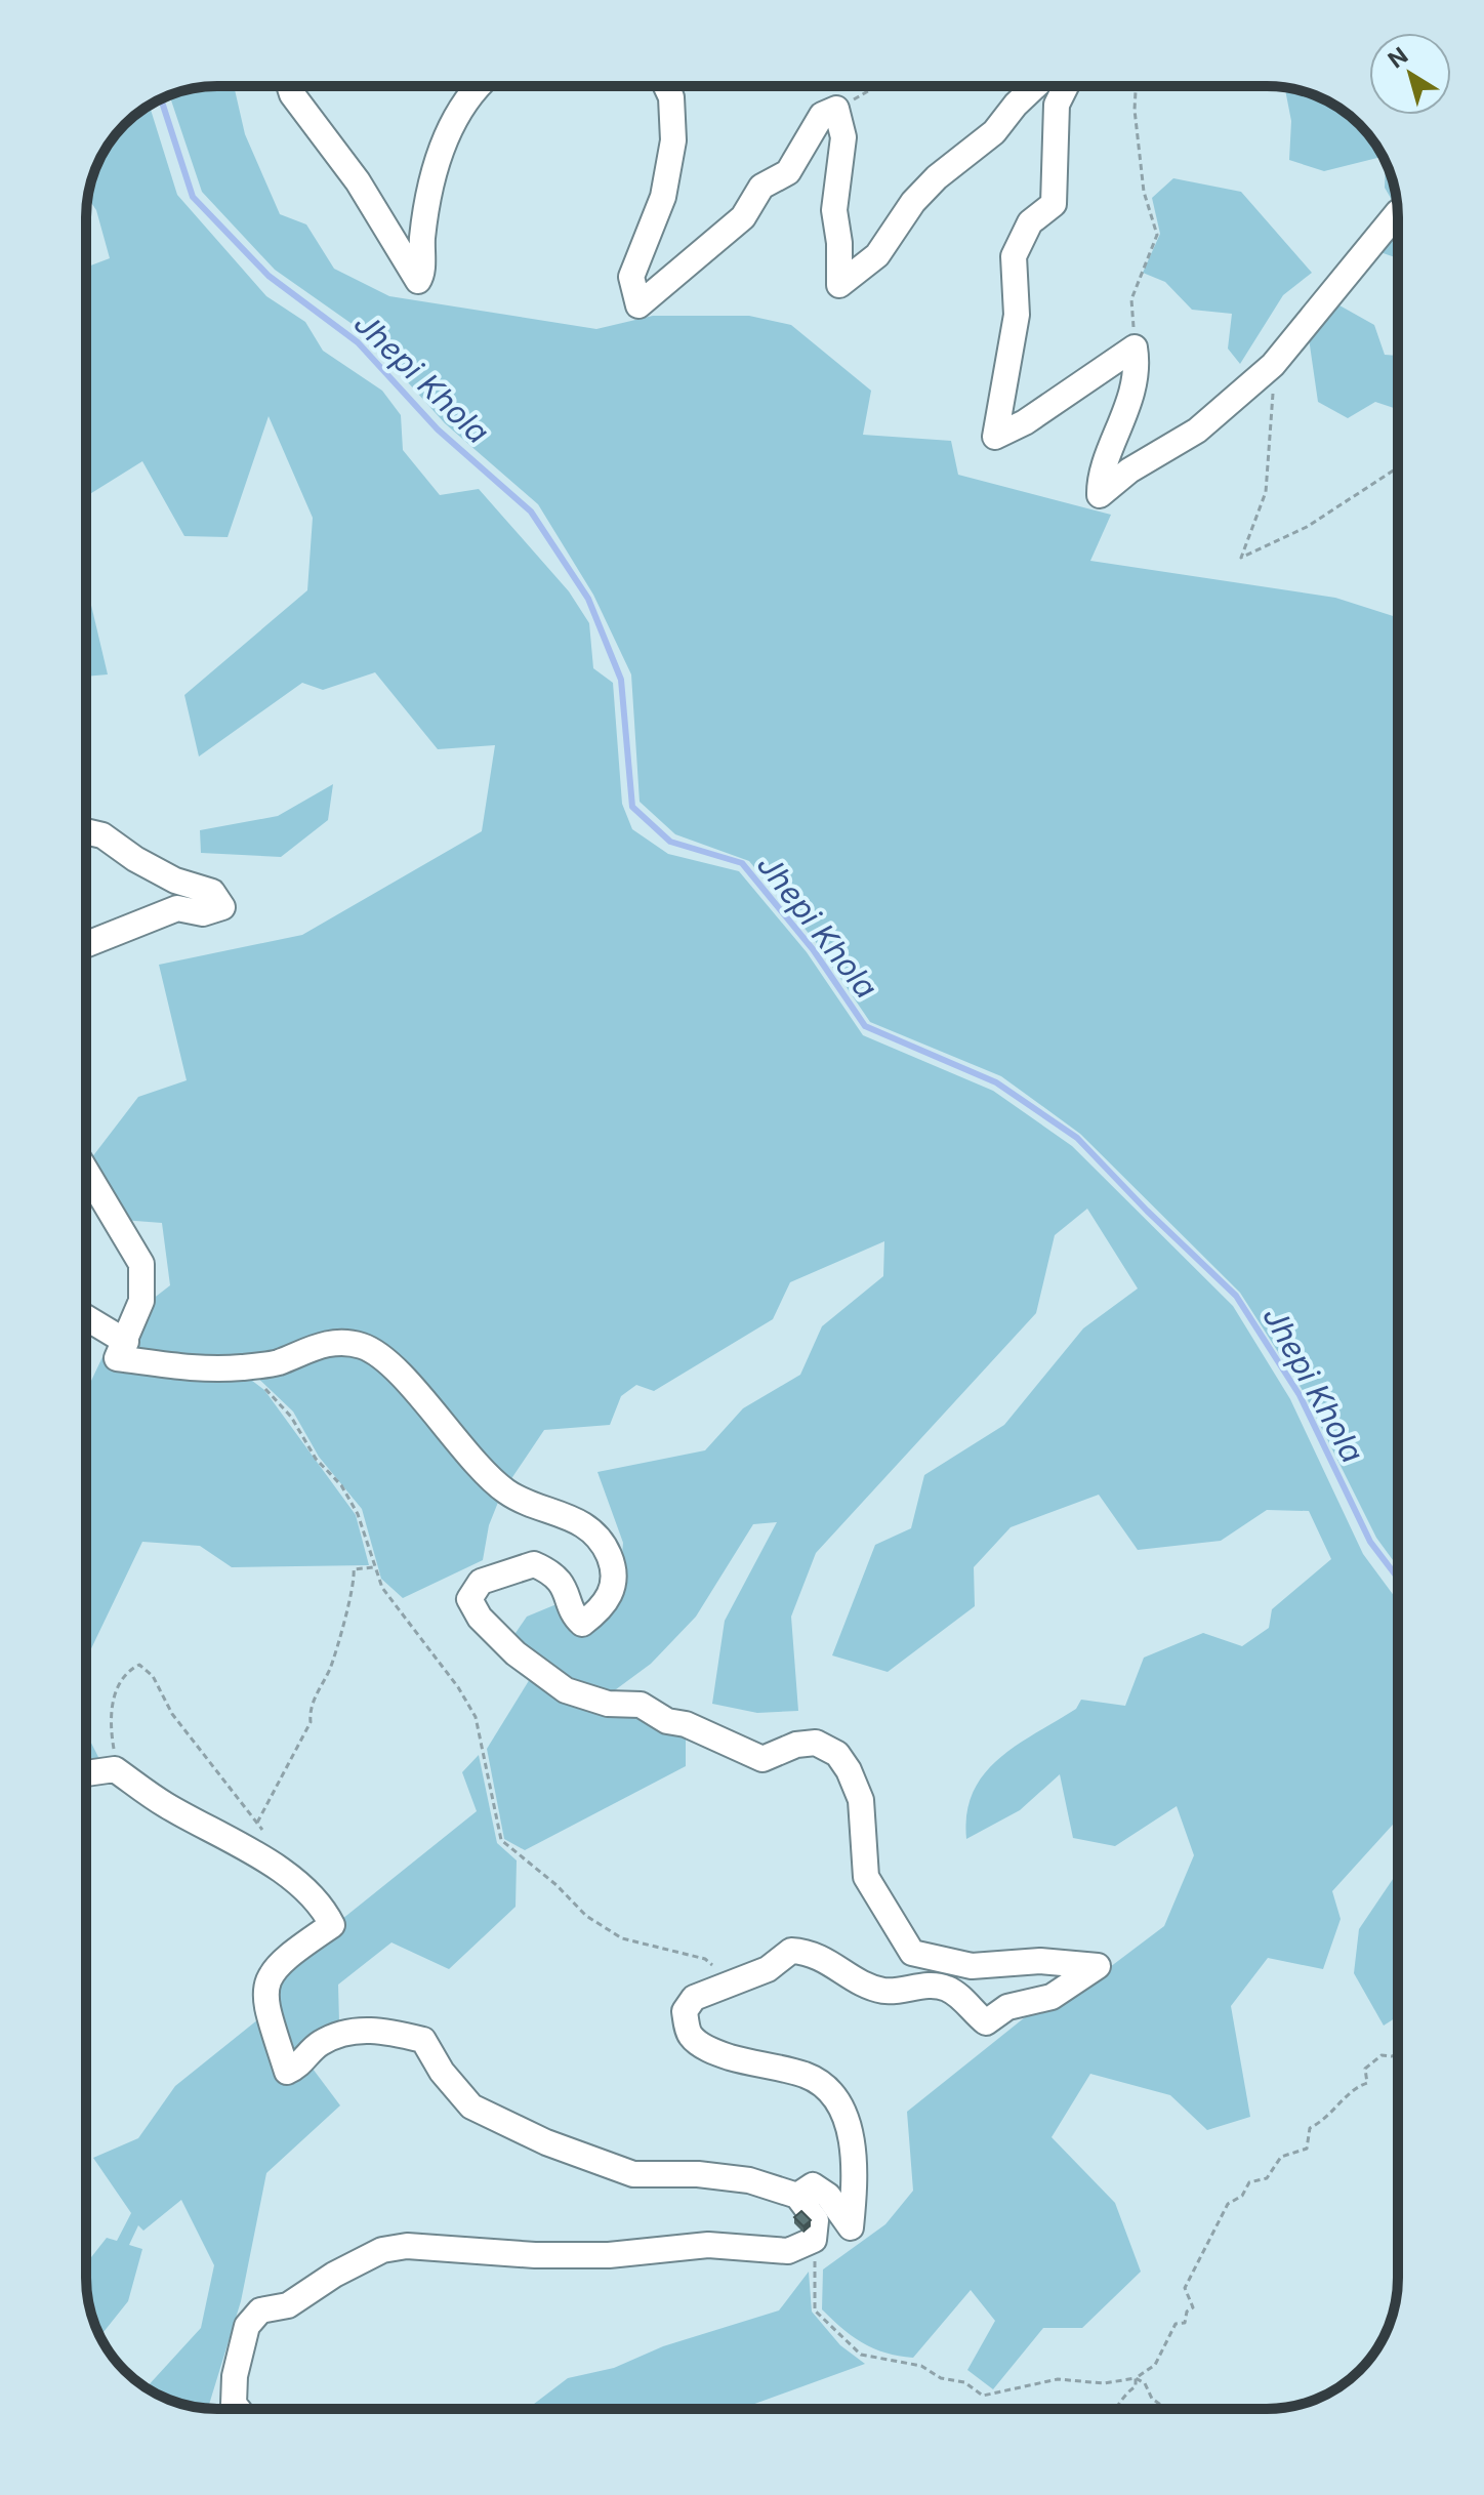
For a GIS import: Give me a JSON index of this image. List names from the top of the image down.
{
  "water": ["Jhepi Khola"],
  "north": "top left"
}
